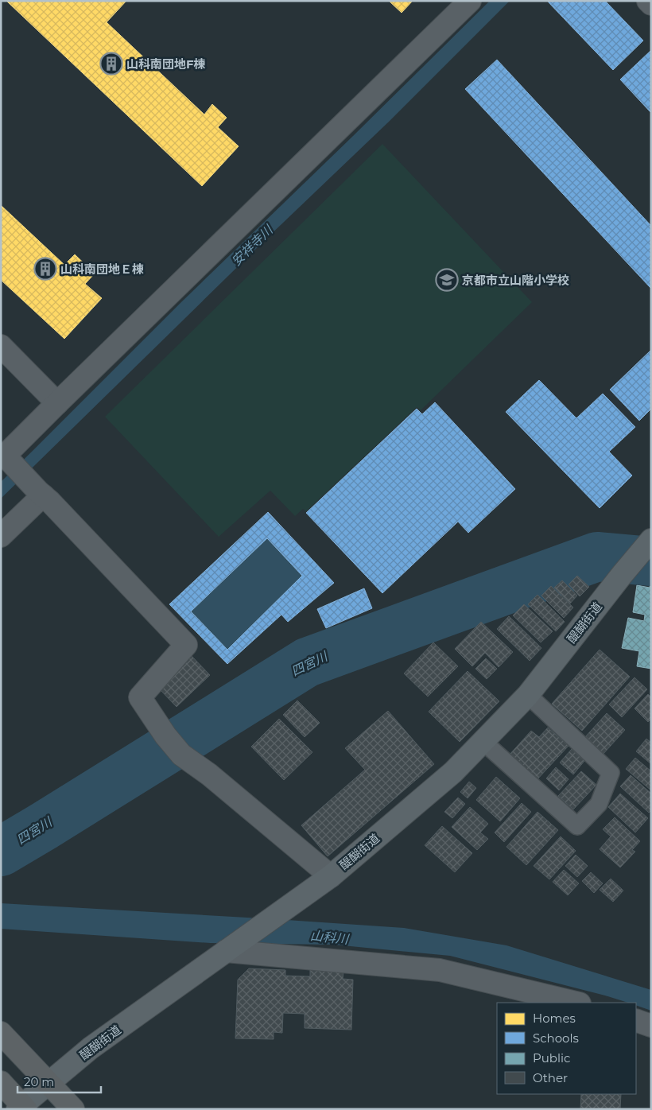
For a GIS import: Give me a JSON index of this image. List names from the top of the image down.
{
  "streets": {
    "main road": ["醍醐街道"]
  },
  "water": ["安祥寺川", "四宮川", "山科川"],
  "places": {
    "building": ["山科南団地F棟", "山科南団地Ｅ棟"],
    "school or university": ["京都市立山階小学校"]
  },
  "legend": [
    "Homes",
    "Schools",
    "Public",
    "Other"
  ],
  "scale_bar": "20 m"
}
